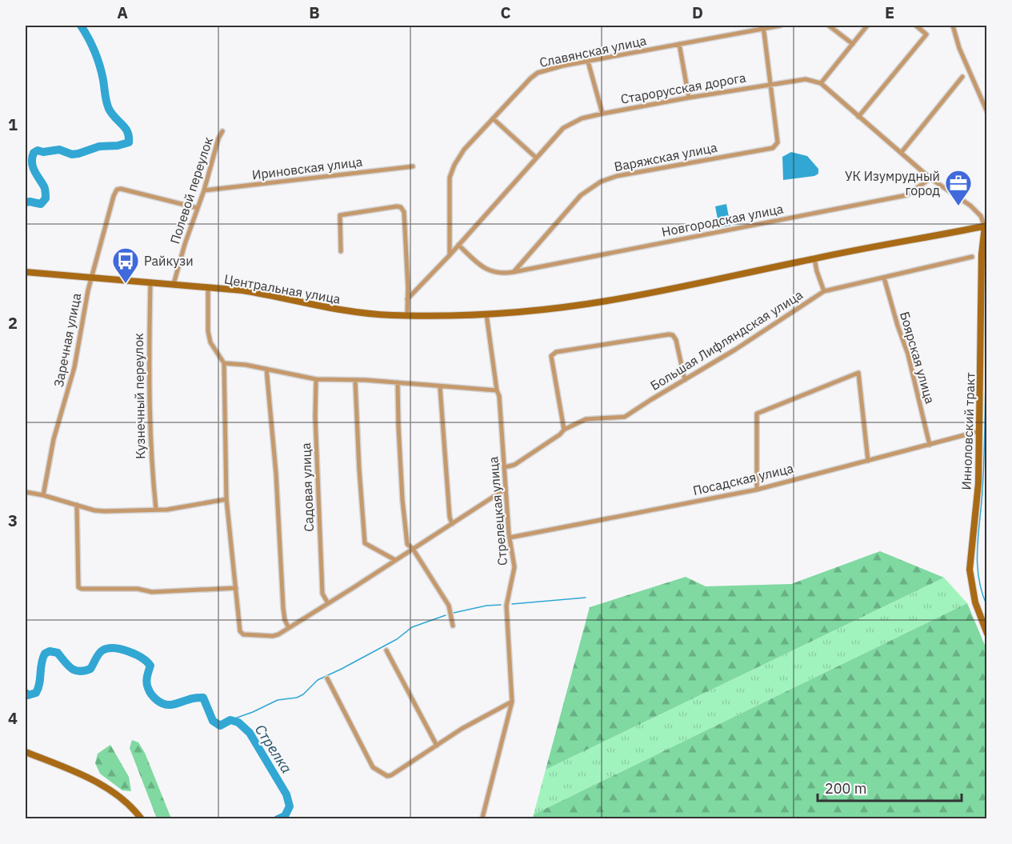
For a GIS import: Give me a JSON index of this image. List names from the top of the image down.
{
  "streets": {
    "main road": ["Центральная улица", "Инноловский тракт"],
    "street": [
      "Славянская улица",
      "Старорусская дорога",
      "Варяжская улица",
      "Ириновская улица",
      "Полевой переулок",
      "Новгородская улица",
      "Заречная улица",
      "Большая Лифляндская улица",
      "Боярская улица",
      "Кузнечный переулок",
      "Посадская улица",
      "Садовая улица",
      "Стрелецкая улица"
    ]
  },
  "crossings": [
    ["Славянская улица", "Старорусская дорога"],
    ["Славянская улица", "Варяжская улица"],
    ["Старорусская дорога", "Варяжская улица"],
    ["Варяжская улица", "Новгородская улица"],
    ["Ириновская улица", "Полевой переулок"],
    ["Полевой переулок", "Центральная улица"],
    ["Полевой переулок", "Заречная улица"],
    ["Центральная улица", "Заречная улица"],
    ["Центральная улица", "Кузнечный переулок"],
    ["Центральная улица", "Инноловский тракт"],
    ["Центральная улица", "Стрелецкая улица"],
    ["Большая Лифляндская улица", "Боярская улица"],
    ["Большая Лифляндская улица", "Стрелецкая улица"],
    ["Боярская улица", "Посадская улица"],
    ["Инноловский тракт", "Посадская улица"],
    ["Посадская улица", "Стрелецкая улица"]
  ],
  "water": ["Стрелка"],
  "places": {
    "office": ["УК Изумрудный город"],
    "bus stop": ["Райкузи"]
  },
  "scale_bar": "200 m",
  "grid": {
    "columns": [
      "A",
      "B",
      "C",
      "D",
      "E"
    ],
    "rows": [
      "1",
      "2",
      "3",
      "4"
    ]
  }
}
